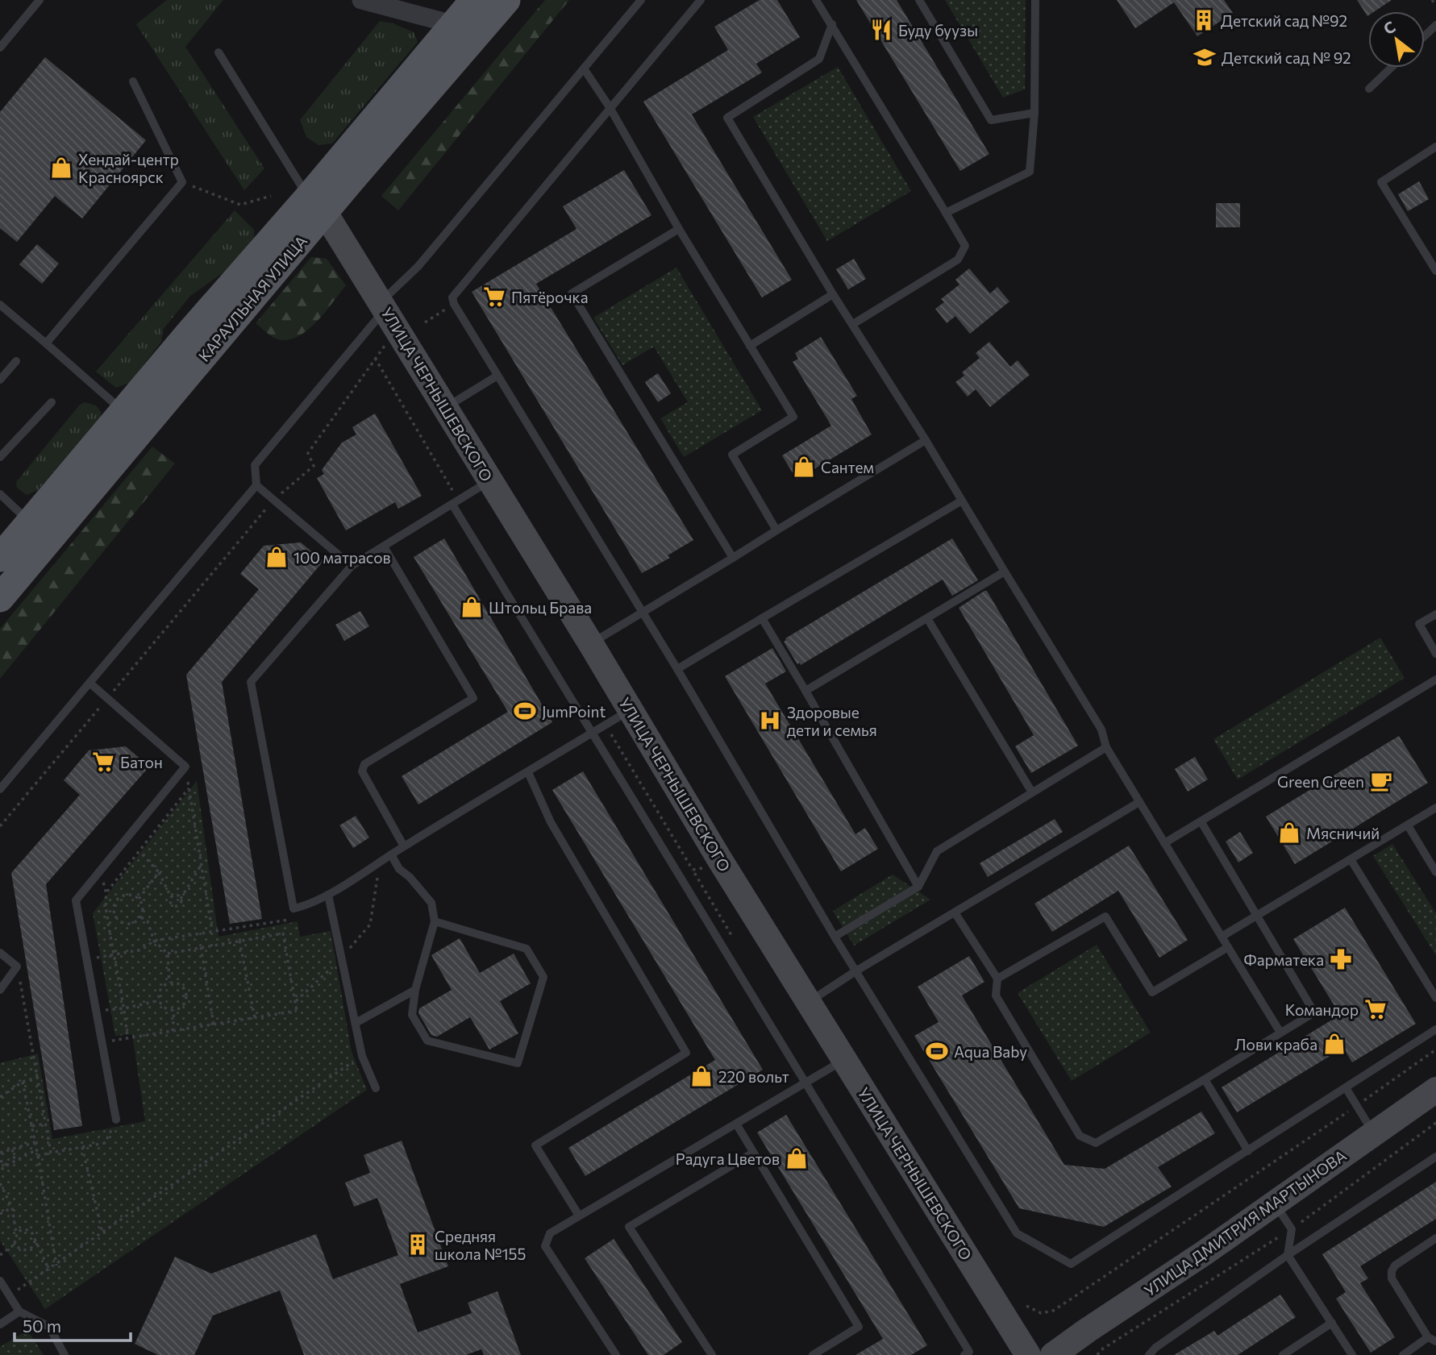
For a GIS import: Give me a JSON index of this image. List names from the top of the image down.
{
  "streets": {
    "main road": ["КАРАУЛЬНАЯ УЛИЦА", "УЛИЦА ЧЕРНЫШЕВСКОГО", "УЛИЦА ДМИТРИЯ МАРТЫНОВА"]
  },
  "crossings": [
    ["КАРАУЛЬНАЯ УЛИЦА", "УЛИЦА ЧЕРНЫШЕВСКОГО"]
  ],
  "places": {
    "building": ["Детский сад №92", "Средняя школа №155"],
    "restaurant": ["Буду буузы"],
    "school or university": ["Детский сад № 92"],
    "shop": [
      "Хендай-центр Красноярск",
      "Сантем",
      "100 матрасов",
      "Штольц Брава",
      "Мясничий",
      "Лови краба",
      "220 вольт",
      "Радуга Цветов"
    ],
    "supermarket": ["Пятёрочка", "Батон", "Командор"],
    "sports": ["JumPoint", "Aqua Baby"],
    "hospital": ["Здоровые дети и семья"],
    "cafe": ["Green Green"],
    "pharmacy": ["Фарматека"]
  },
  "scale_bar": "50 m",
  "north": "top left"
}
